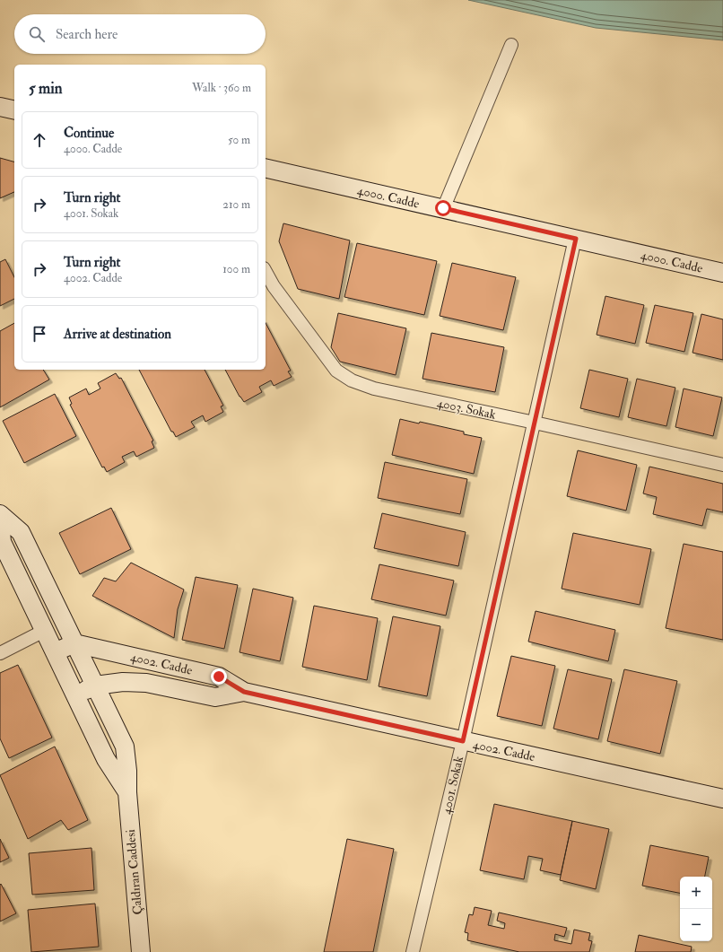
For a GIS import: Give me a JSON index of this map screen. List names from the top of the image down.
{
  "streets": {
    "street": [
      "4000. Cadde",
      "4003. Sokak",
      "4002. Cadde",
      "4001. Sokak",
      "Çaldıran Caddesi"
    ]
  },
  "crossings": [
    ["4000. Cadde", "4001. Sokak"],
    ["4003. Sokak", "4001. Sokak"],
    ["4002. Cadde", "4001. Sokak"],
    ["4002. Cadde", "Çaldıran Caddesi"]
  ],
  "page": {
    "search": "Search here",
    "heading": ["5 min", "Walk · 360 m"],
    "list": [
      ["Continue", "4000. Cadde", "50 m"],
      ["Turn right", "4001. Sokak", "210 m"],
      ["Turn right", "4002. Cadde", "100 m"],
      "Arrive at destination"
    ],
    "map_buttons": ["+", "−"]
  }
}
